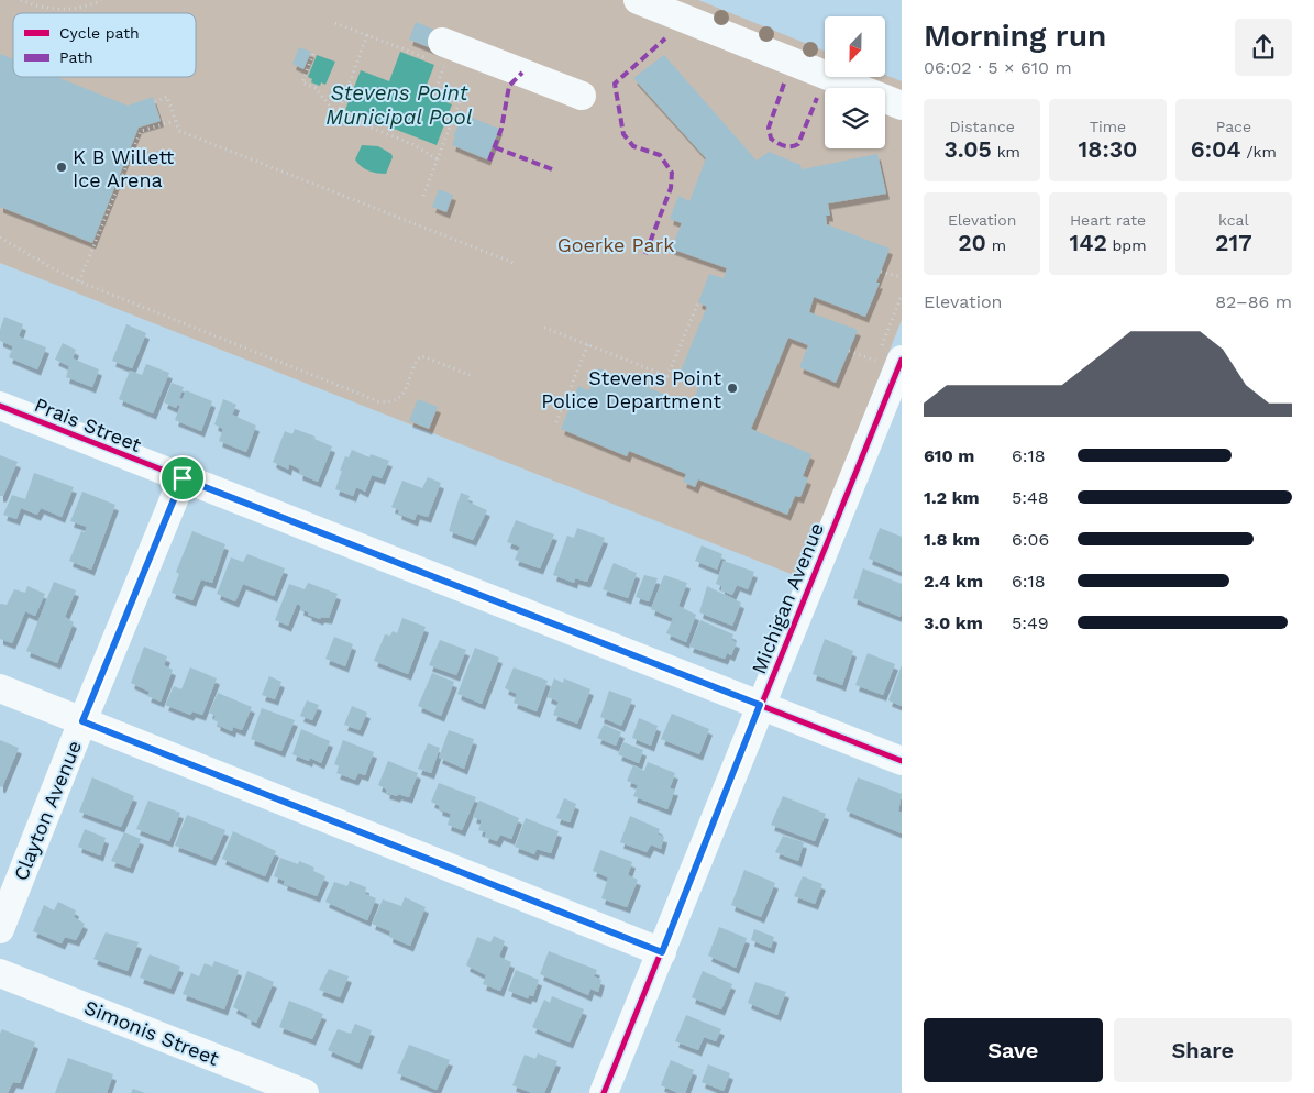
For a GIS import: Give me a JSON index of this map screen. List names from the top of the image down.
{
  "streets": {
    "street": [
      "Prais Street",
      "Michigan Avenue",
      "Clayton Avenue",
      "Simonis Street"
    ]
  },
  "crossings": [
    ["Prais Street", "Michigan Avenue"],
    ["Prais Street", "Clayton Avenue"]
  ],
  "water": ["Stevens Point Municipal Pool"],
  "parks": ["Goerke Park"],
  "places": ["K B Willett Ice Arena", "Stevens Point Police Department"],
  "legend": ["Cycle path", "Path"],
  "north": "bottom",
  "page": {
    "heading": ["Morning run", "06:02 · 5 × 610 m"],
    "stats": [
      ["Distance", "3.05 km"],
      ["Time", "18:30"],
      ["Pace", "6:04 /km"],
      ["Elevation", "20 m"],
      ["Heart rate", "142 bpm"],
      ["kcal", "217"]
    ],
    "chart": ["Elevation", "82–86 m"],
    "list": [
      {
        "name": "610 m",
        "note": "6:18"
      },
      {
        "name": "1.2 km",
        "note": "5:48"
      },
      {
        "name": "1.8 km",
        "note": "6:06"
      },
      {
        "name": "2.4 km",
        "note": "6:18"
      },
      {
        "name": "3.0 km",
        "note": "5:49"
      }
    ],
    "buttons": ["Save", "Share"]
  }
}
